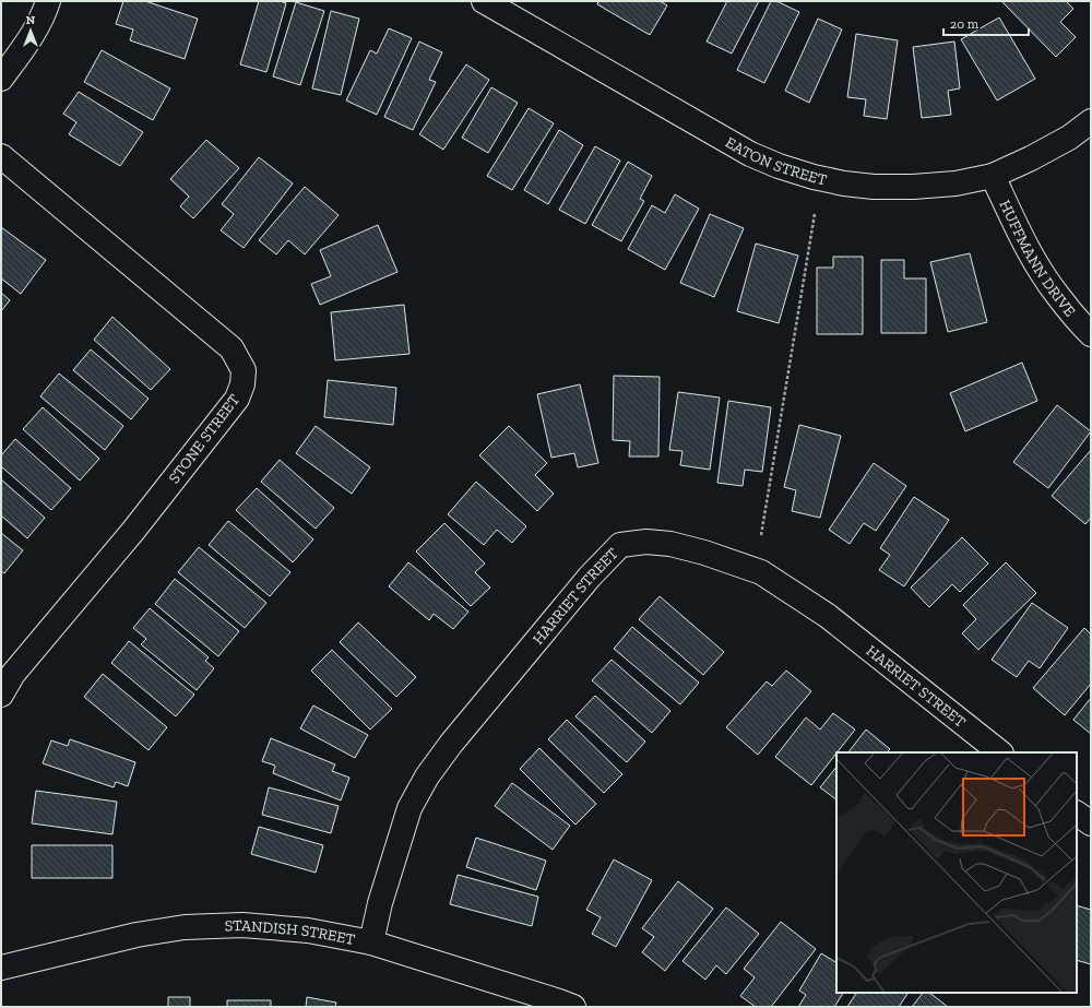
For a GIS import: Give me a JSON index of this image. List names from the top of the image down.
{
  "streets": {
    "street": [
      "EATON STREET",
      "HUFFMANN DRIVE",
      "STONE STREET",
      "HARRIET STREET",
      "STANDISH STREET"
    ]
  },
  "crossings": [
    ["EATON STREET", "HUFFMANN DRIVE"],
    ["HARRIET STREET", "STANDISH STREET"]
  ],
  "scale_bar": "20 m",
  "north": "top"
}
